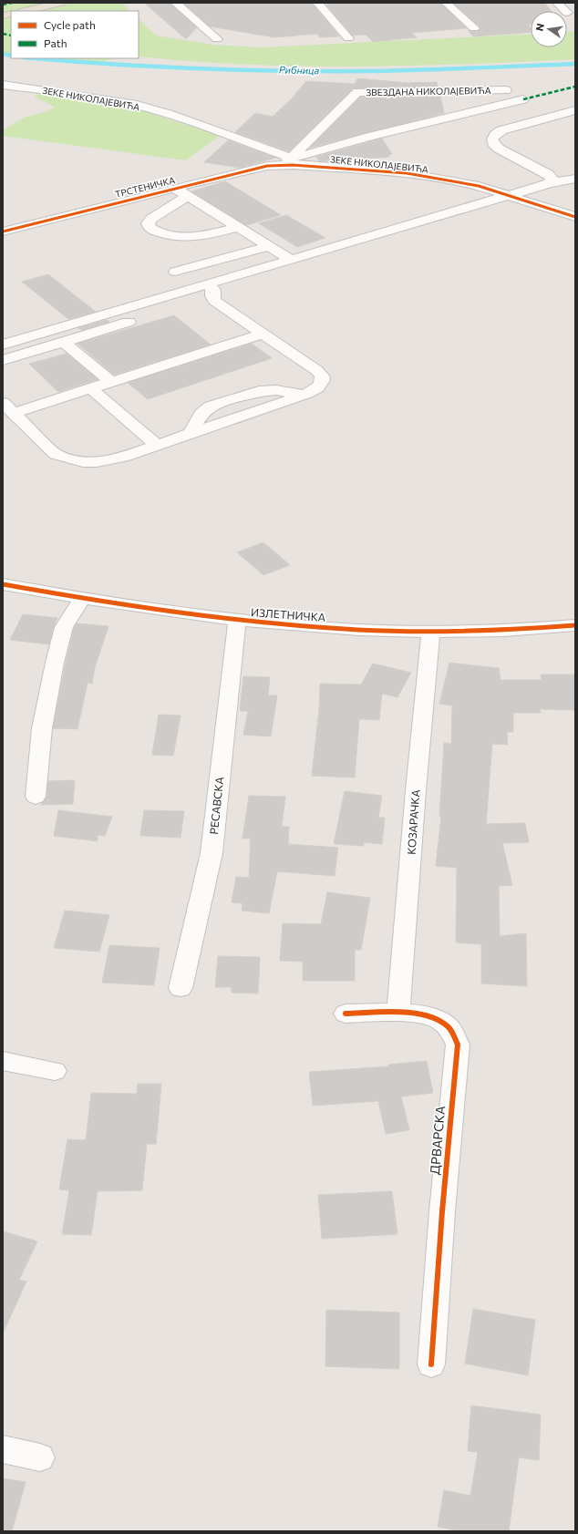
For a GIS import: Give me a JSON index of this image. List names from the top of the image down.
{
  "streets": {
    "street": [
      "ЗВЕЗДАНА НИКОЛАЈЕВИЋА",
      "ЗЕКЕ НИКОЛАЈЕВИЋА",
      "ТРСТЕНИЧКА",
      "ИЗЛЕТНИЧКА",
      "РЕСАВСКА",
      "КОЗАРАЧКА",
      "ДРВАРСКА"
    ]
  },
  "crossings": [
    ["ЗВЕЗДАНА НИКОЛАЈЕВИЋА", "ЗЕКЕ НИКОЛАЈЕВИЋА"],
    ["ЗВЕЗДАНА НИКОЛАЈЕВИЋА", "ТРСТЕНИЧКА"],
    ["ЗЕКЕ НИКОЛАЈЕВИЋА", "ТРСТЕНИЧКА"],
    ["ИЗЛЕТНИЧКА", "РЕСАВСКА"],
    ["ИЗЛЕТНИЧКА", "КОЗАРАЧКА"],
    ["КОЗАРАЧКА", "ДРВАРСКА"]
  ],
  "water": ["Рибница"],
  "legend": ["Cycle path", "Path"],
  "north": "left"
}
